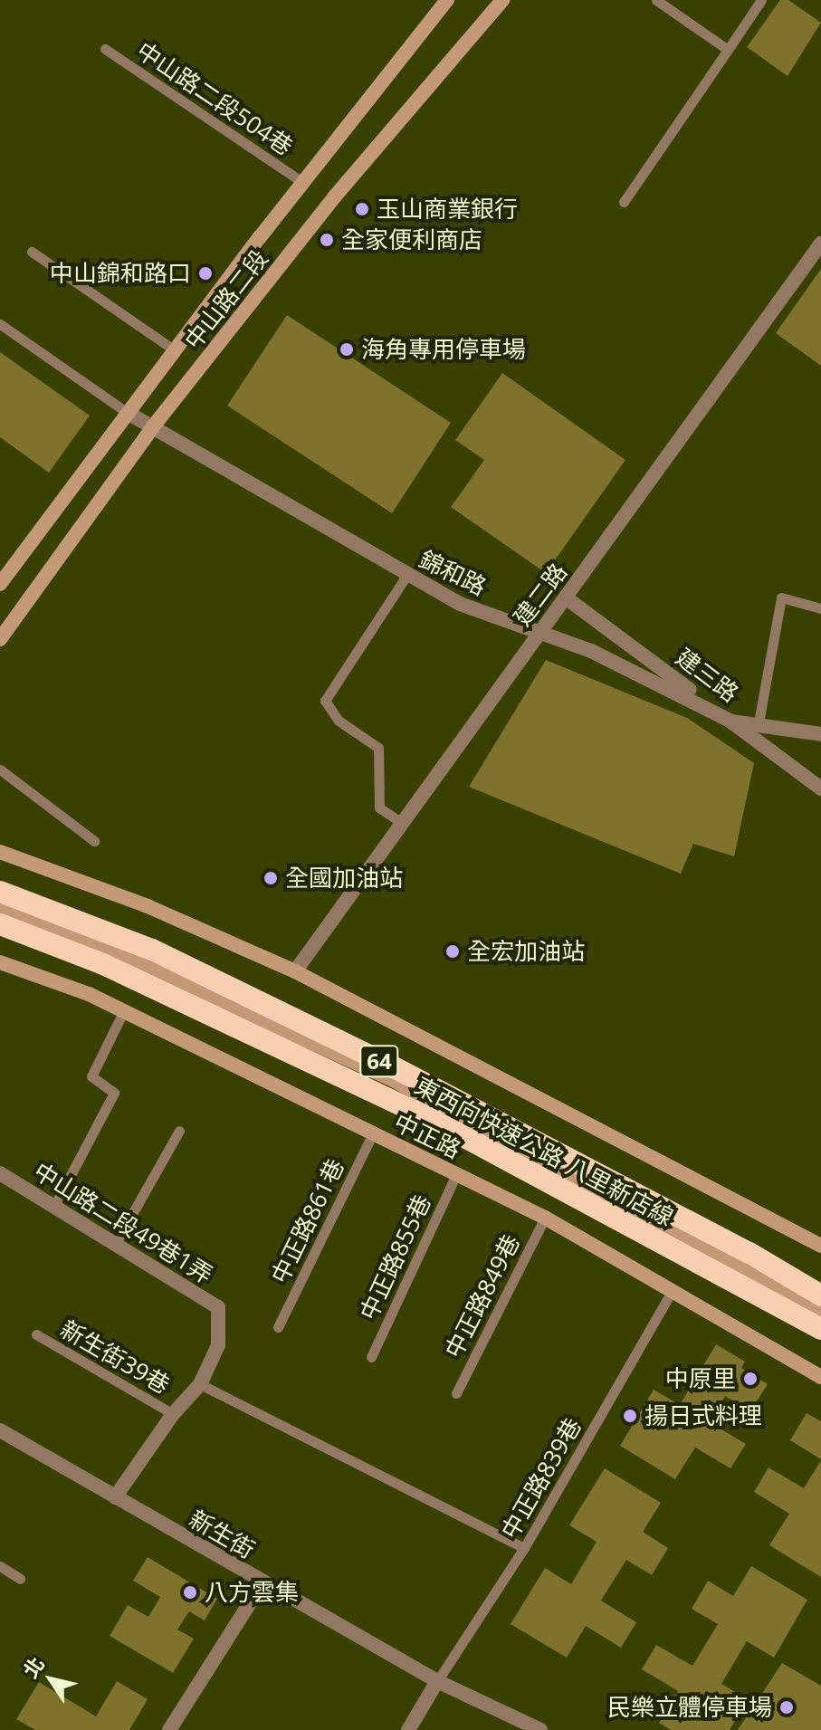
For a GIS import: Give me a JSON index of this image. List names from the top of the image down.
{
  "streets": {
    "highway": ["64", "東西向快速公路 八里新店線"],
    "main road": ["中山路二段", "中正路"],
    "street": [
      "錦和路",
      "建二路",
      "建三路",
      "中山路二段49巷1弄",
      "新生街"
    ],
    "lane": [
      "中山路二段504巷",
      "中正路861巷",
      "中正路855巷",
      "中正路849巷",
      "新生街39巷",
      "中正路839巷"
    ]
  },
  "crossings": [
    ["中山路二段504巷", "中山路二段"],
    ["中山路二段", "錦和路"],
    ["錦和路", "建二路"],
    ["錦和路", "建三路"],
    ["建二路", "建三路"],
    ["中正路", "中正路861巷"],
    ["中正路", "中正路855巷"],
    ["中正路", "中正路849巷"],
    ["中正路", "中正路839巷"],
    ["中山路二段49巷1弄", "新生街39巷"],
    ["中山路二段49巷1弄", "新生街"],
    ["中正路839巷", "新生街"]
  ],
  "places": [
    "玉山商業銀行",
    "全家便利商店",
    "中山錦和路口",
    "海角專用停車場",
    "全國加油站",
    "全宏加油站",
    "中原里",
    "揚日式料理",
    "八方雲集",
    "民樂立體停車場"
  ],
  "north": "top left"
}
